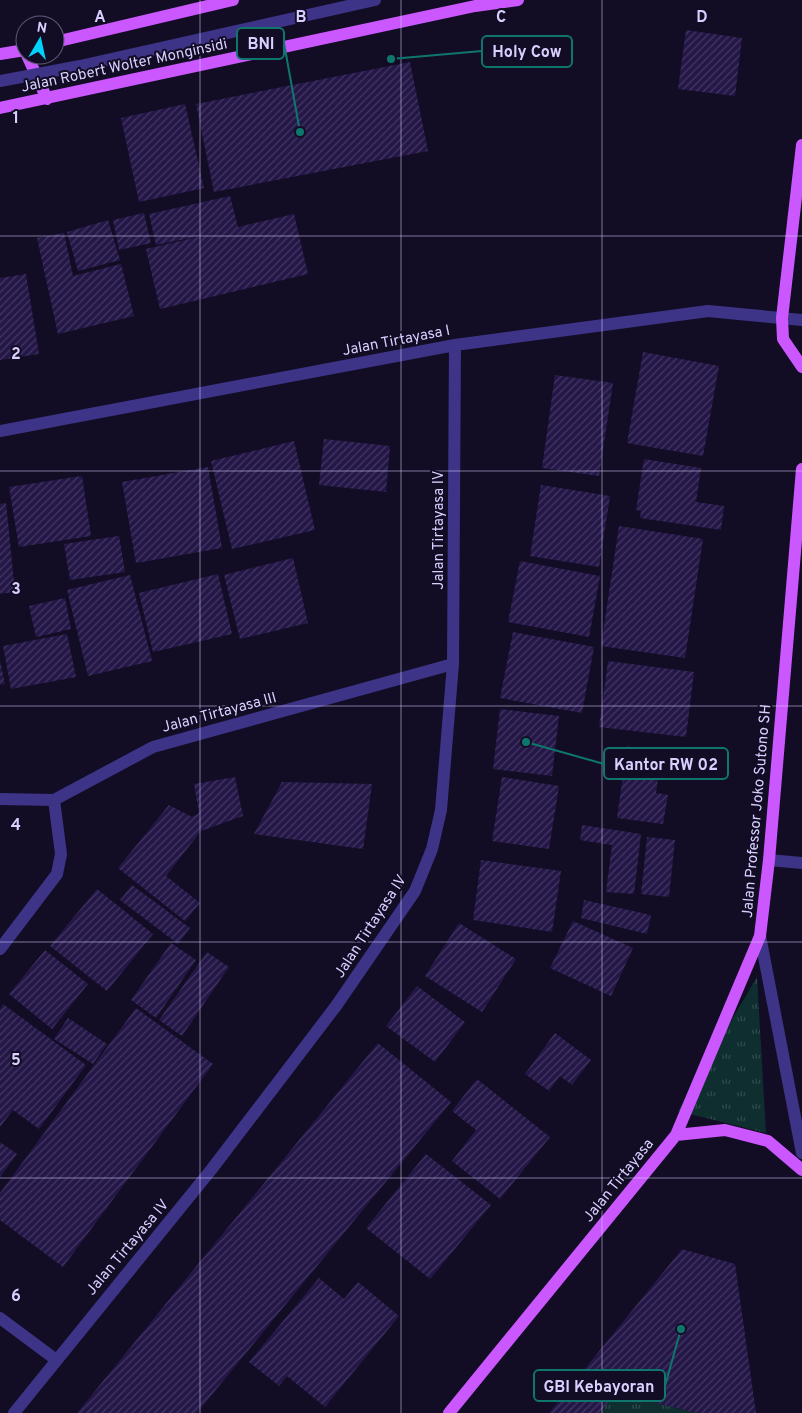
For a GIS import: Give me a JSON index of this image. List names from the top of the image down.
{
  "streets": {
    "main road": ["Jalan Robert Wolter Monginsidi", "Jalan Professor Joko Sutono SH", "Jalan Tirtayasa"],
    "street": ["Jalan Tirtayasa I", "Jalan Tirtayasa IV", "Jalan Tirtayasa III"]
  },
  "crossings": [
    ["Jalan Tirtayasa I", "Jalan Tirtayasa IV"],
    ["Jalan Tirtayasa IV", "Jalan Tirtayasa III"],
    ["Jalan Professor Joko Sutono SH", "Jalan Tirtayasa"]
  ],
  "places": [
    "Holy Cow",
    "BNI",
    "Kantor RW 02",
    "GBI Kebayoran"
  ],
  "north": "top",
  "grid": {
    "columns": [
      "A",
      "B",
      "C",
      "D"
    ],
    "rows": [
      "1",
      "2",
      "3",
      "4",
      "5",
      "6"
    ]
  }
}
